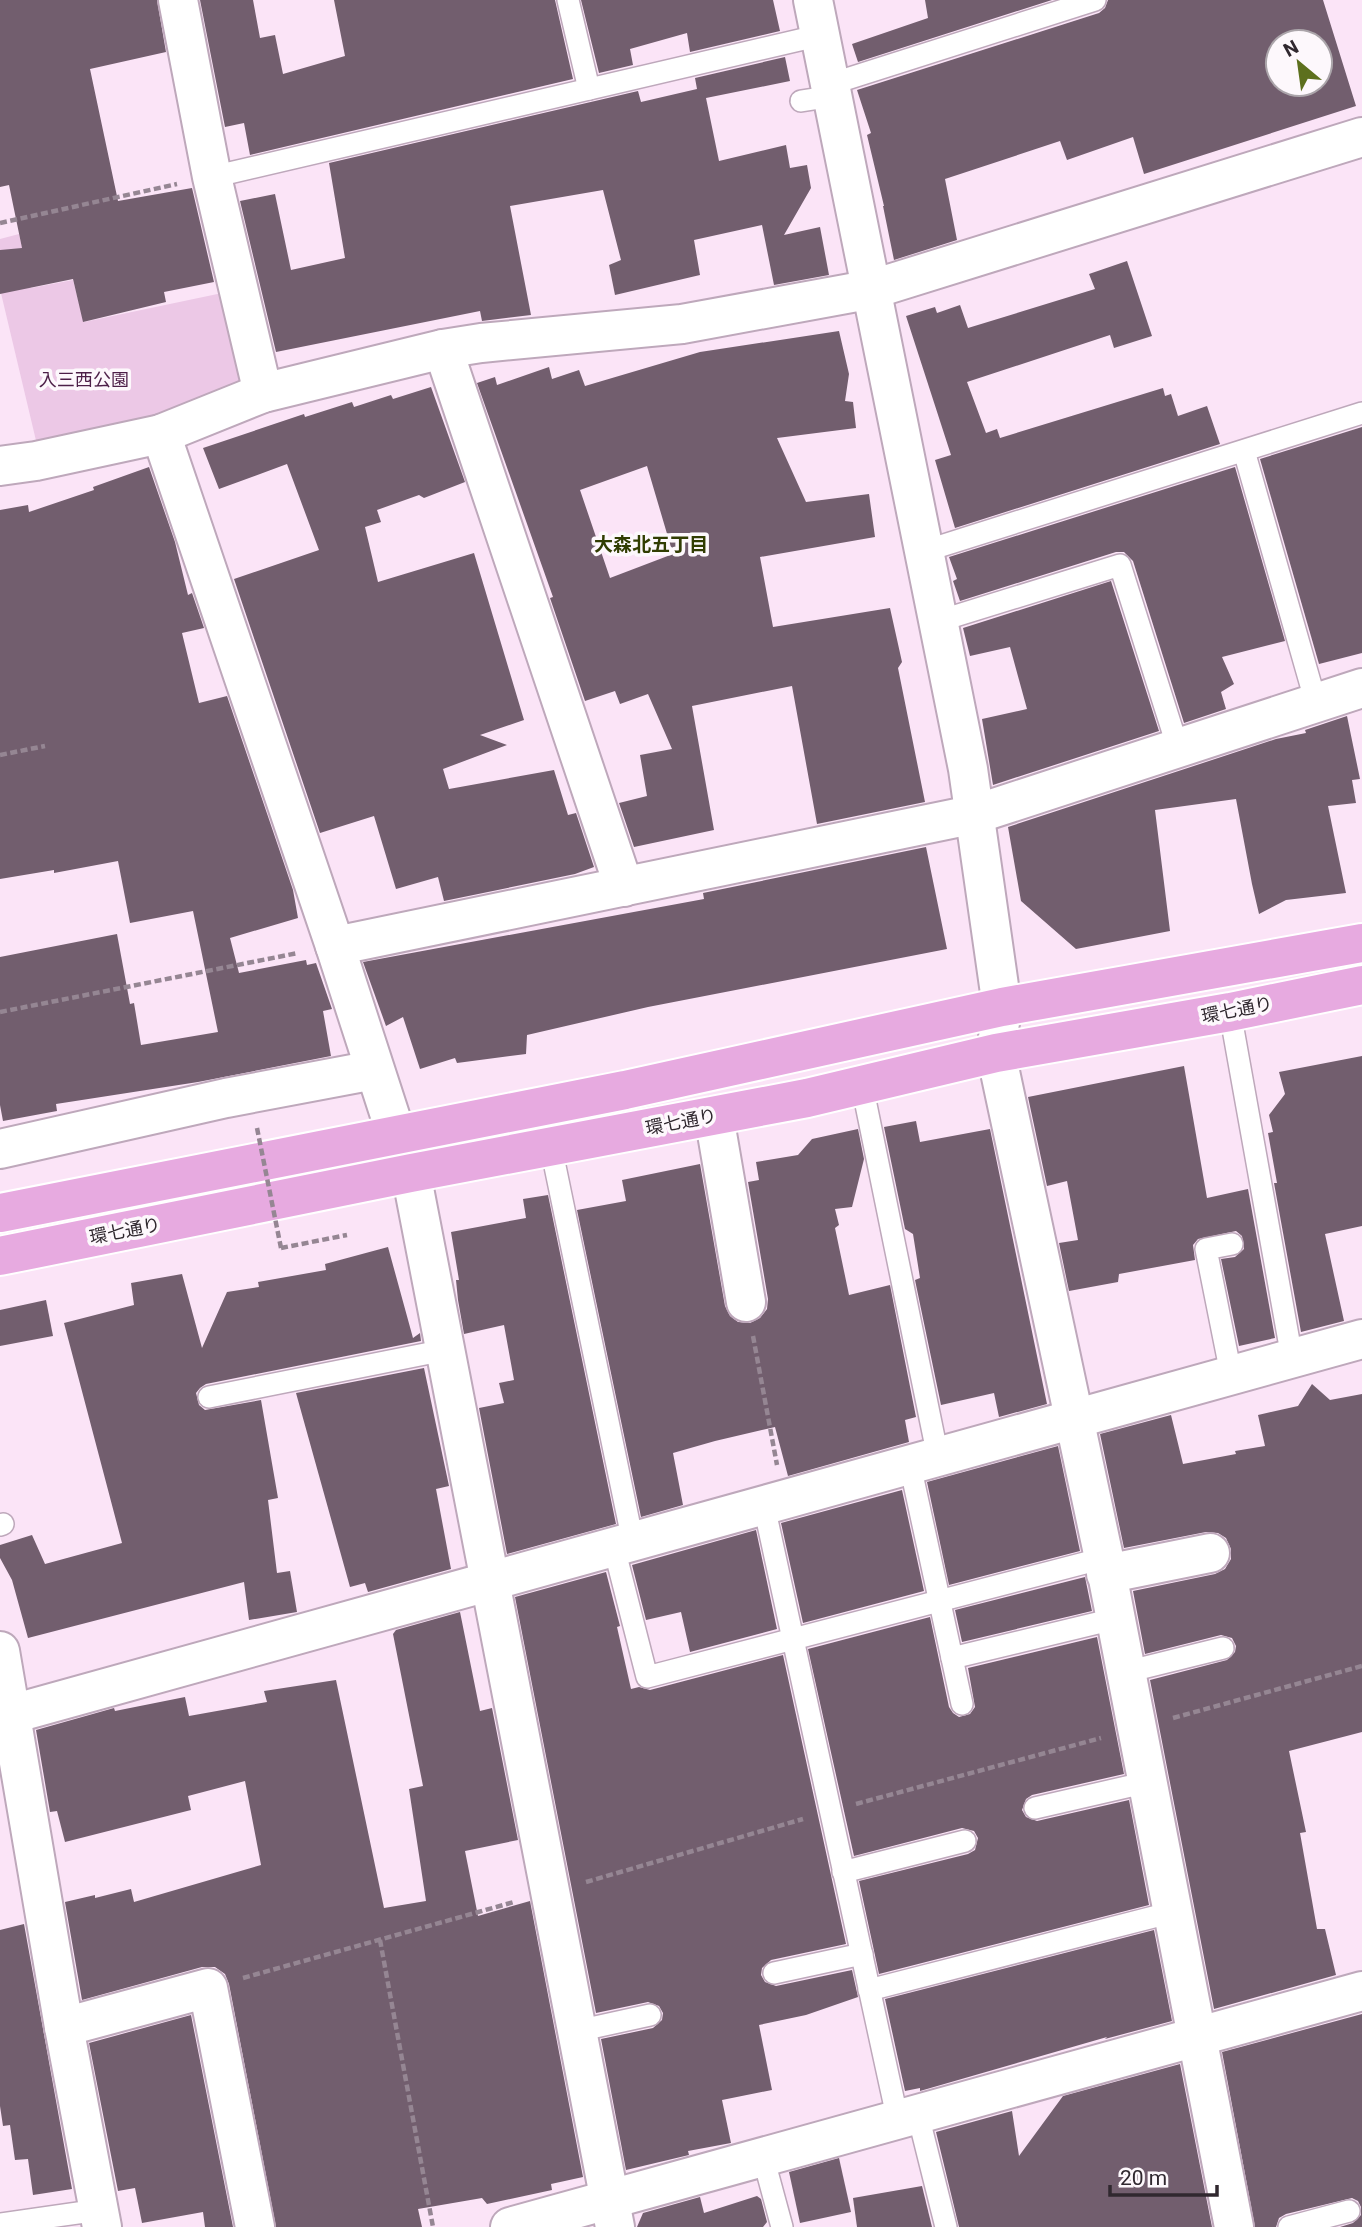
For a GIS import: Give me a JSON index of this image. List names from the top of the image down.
{
  "streets": {
    "main road": ["環七通り"]
  },
  "districts": ["大森北五丁目"],
  "parks": ["入三西公園"],
  "scale_bar": "20 m",
  "north": "top left"
}
